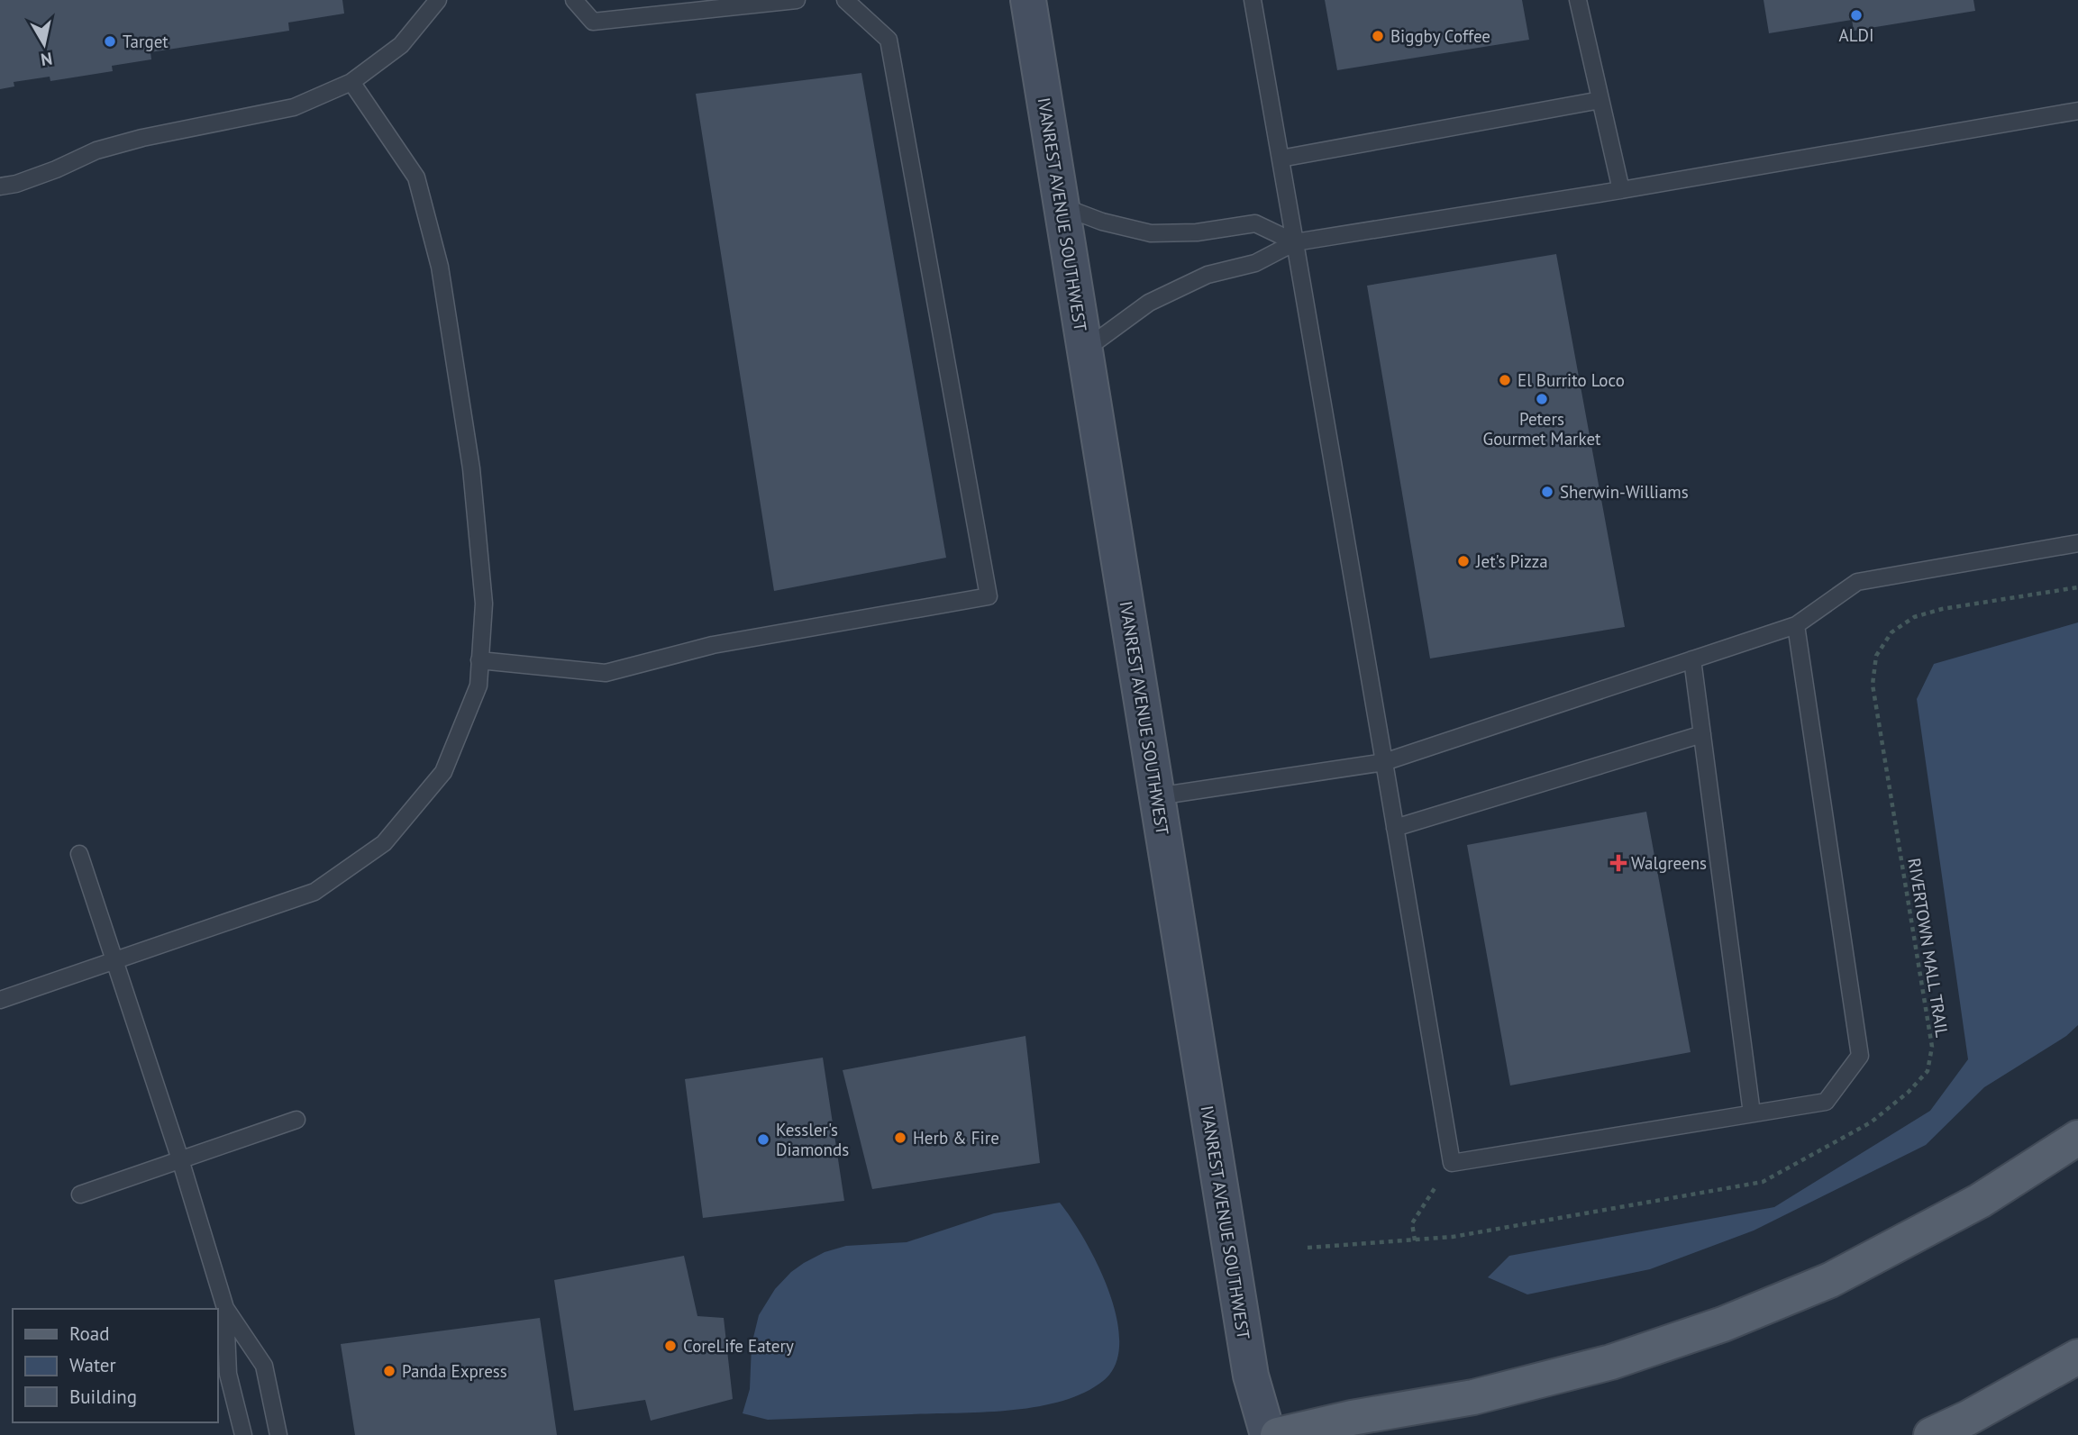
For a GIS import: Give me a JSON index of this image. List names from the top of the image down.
{
  "streets": {
    "street": ["IVANREST AVENUE SOUTHWEST"],
    "path": ["RIVERTOWN MALL TRAIL"]
  },
  "places": {
    "other": [
      "ALDI",
      "Biggby Coffee",
      "Target",
      "El Burrito Loco",
      "Peters Gourmet Market",
      "Sherwin-Williams",
      "Jet's Pizza",
      "Herb & Fire",
      "Kessler's Diamonds",
      "CoreLife Eatery",
      "Panda Express"
    ],
    "health": ["Walgreens"]
  },
  "legend": ["Road", "Water", "Building"],
  "north": "bottom"
}
